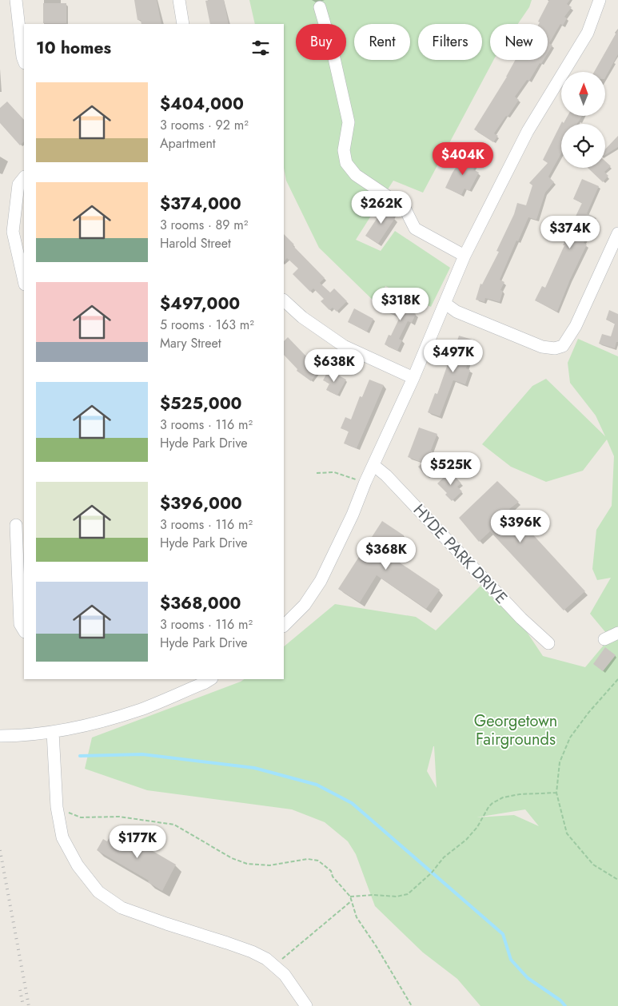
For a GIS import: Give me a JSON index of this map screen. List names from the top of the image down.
{
  "streets": {
    "street": ["HYDE PARK DRIVE"]
  },
  "parks": ["Georgetown Fairgrounds"],
  "north": "top",
  "page": {
    "chip": [
      "Buy",
      "Rent",
      "Filters",
      "New"
    ],
    "heading": "10 homes",
    "list": [
      {
        "name": "$404,000",
        "note": "3 rooms · 92 m² · Apartment"
      },
      {
        "name": "$374,000",
        "note": "3 rooms · 89 m² · Harold Street"
      },
      {
        "name": "$497,000",
        "note": "5 rooms · 163 m² · Mary Street"
      },
      {
        "name": "$525,000",
        "note": "3 rooms · 116 m² · Hyde Park Drive"
      },
      {
        "name": "$396,000",
        "note": "3 rooms · 116 m² · Hyde Park Drive"
      },
      {
        "name": "$368,000",
        "note": "3 rooms · 116 m² · Hyde Park Drive"
      }
    ],
    "price": [
      "$404K",
      "$262K",
      "$374K",
      "$318K",
      "$497K",
      "$638K",
      "$525K",
      "$396K",
      "$368K",
      "$177K"
    ]
  }
}
